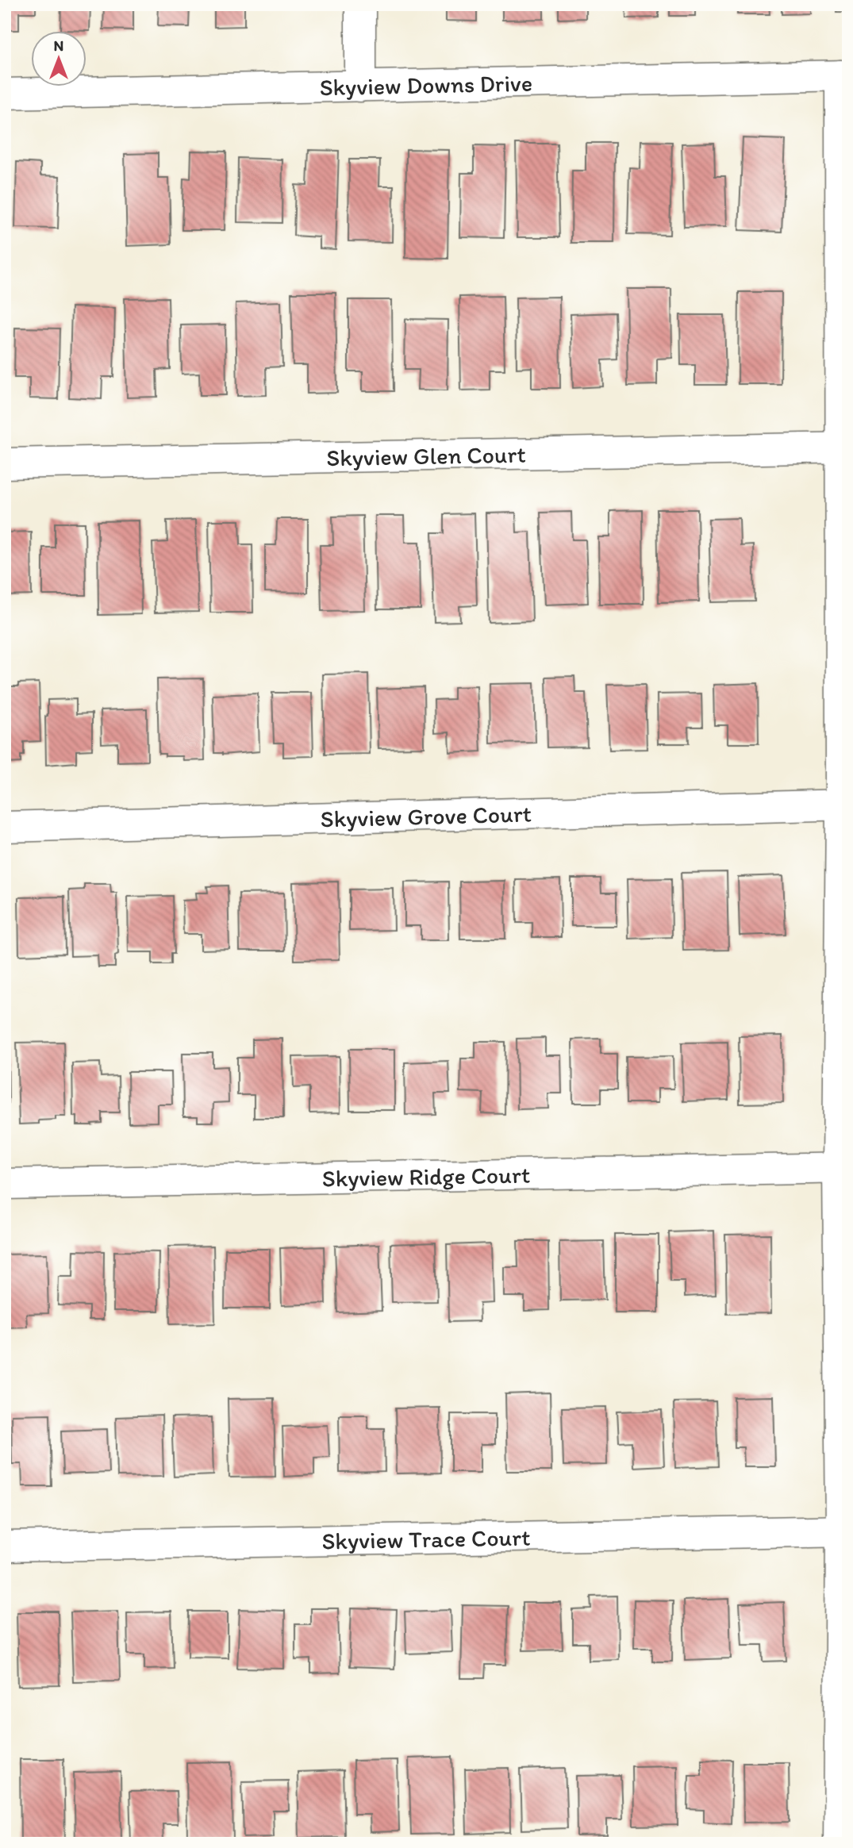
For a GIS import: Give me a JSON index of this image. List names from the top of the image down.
{
  "streets": {
    "street": [
      "Skyview Downs Drive",
      "Skyview Glen Court",
      "Skyview Grove Court",
      "Skyview Ridge Court",
      "Skyview Trace Court"
    ]
  },
  "north": "top"
}
